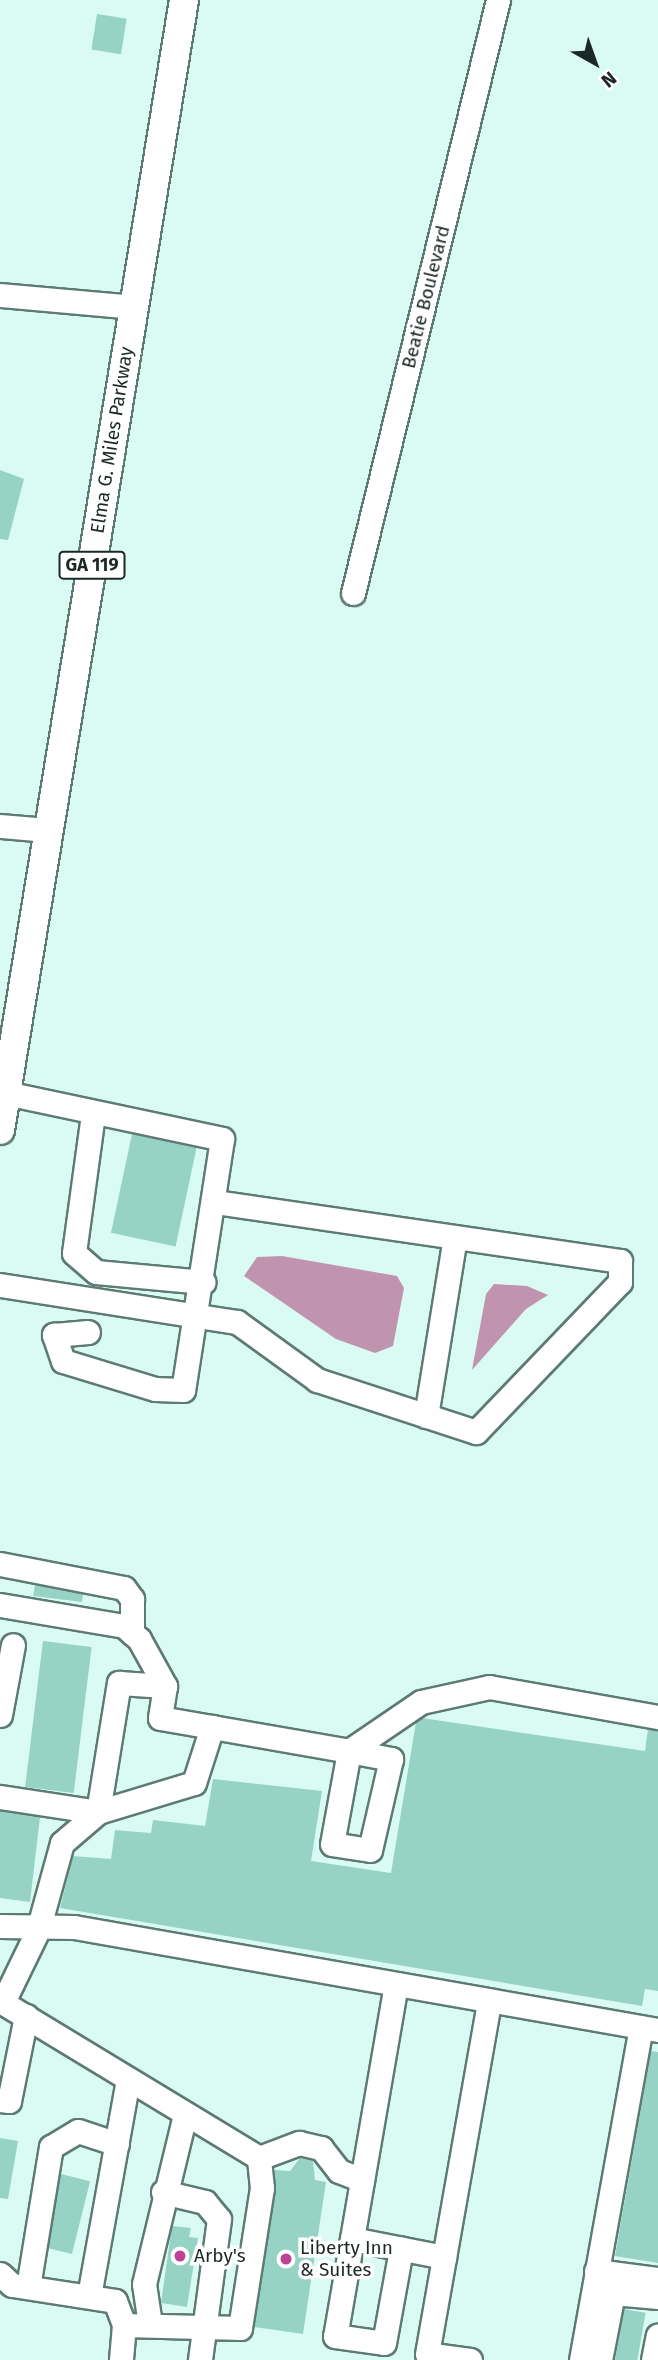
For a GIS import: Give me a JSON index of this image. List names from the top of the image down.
{
  "streets": {
    "main road": ["Elma G. Miles Parkway", "GA 119"],
    "street": ["Beatie Boulevard"]
  },
  "places": ["Arby's", "Liberty Inn & Suites"],
  "north": "bottom right"
}
